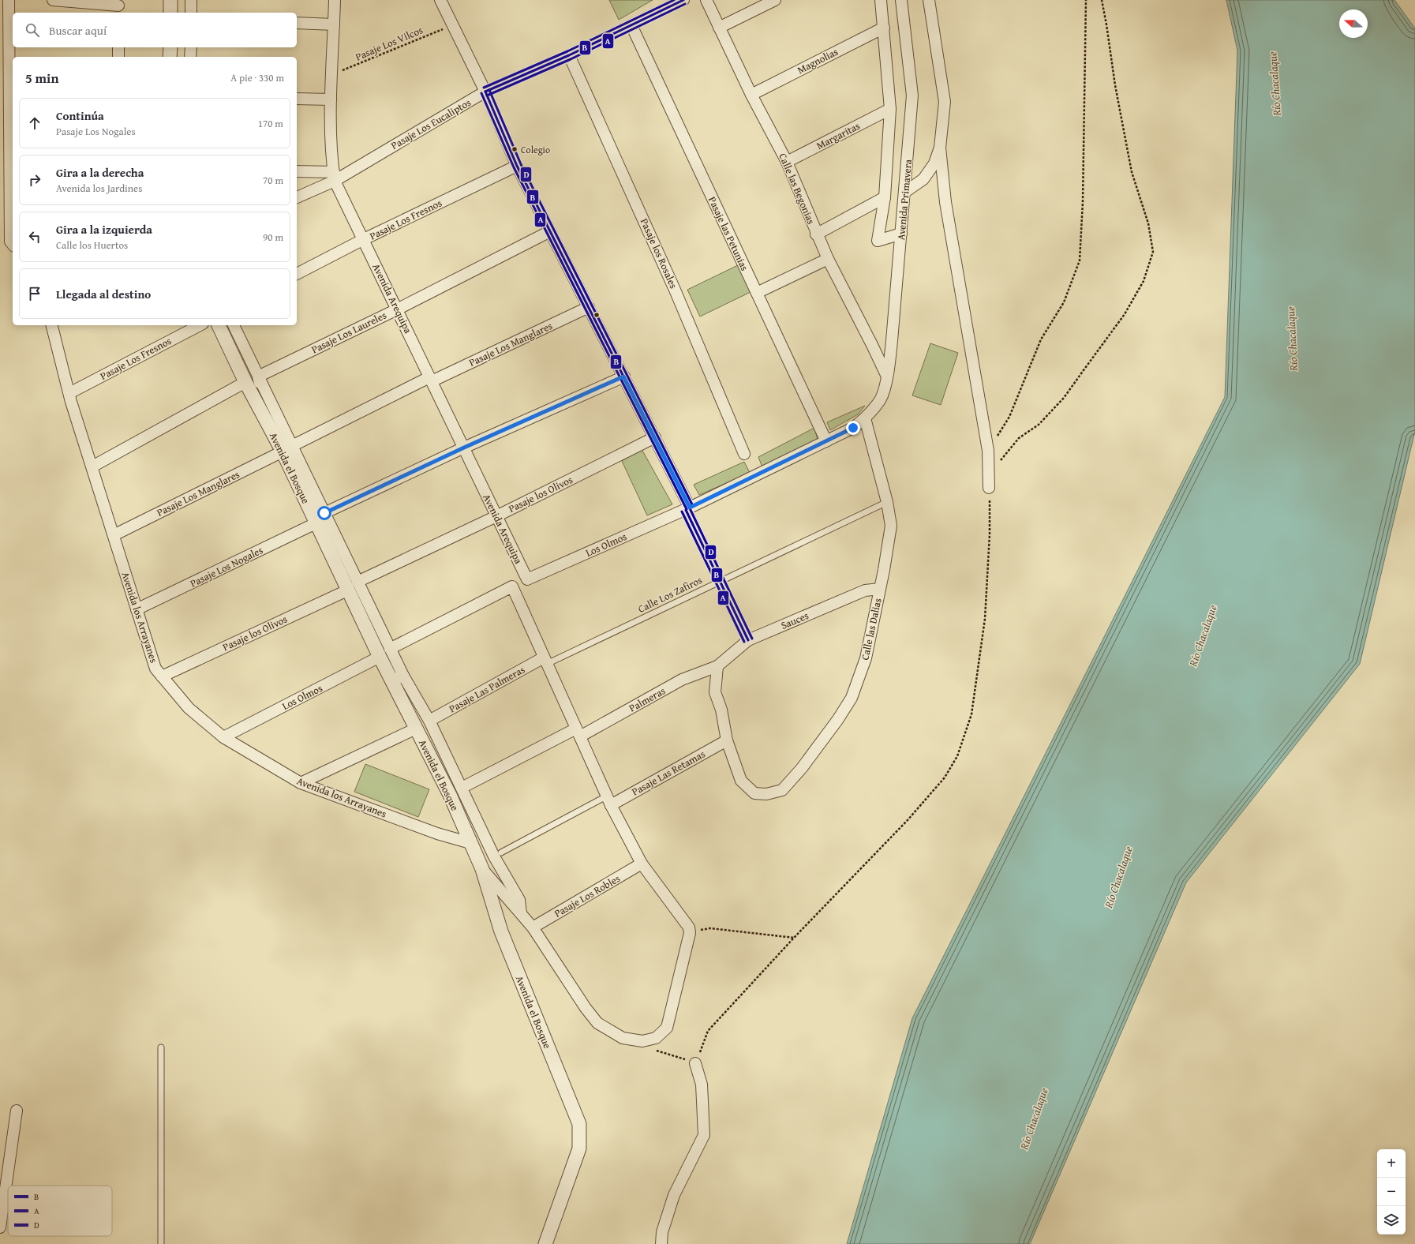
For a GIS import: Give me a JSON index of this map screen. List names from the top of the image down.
{
  "streets": {
    "street": [
      "Magnolias",
      "Pasaje Los Eucaliptos",
      "Margaritas",
      "Calle las Begonias",
      "Avenida Primavera",
      "Pasaje Los Fresnos",
      "Pasaje las Petunias",
      "Pasaje los Rosales",
      "Avenida Arequipa",
      "Pasaje Los Laureles",
      "Pasaje Los Manglares",
      "Avenida el Bosque",
      "Pasaje los Olivos",
      "Los Olmos",
      "Pasaje Los Nogales",
      "Avenida los Arrayanes",
      "Sauces",
      "Calle las Dalias",
      "Pasaje Las Palmeras",
      "Palmeras",
      "Pasaje Las Retamas",
      "Pasaje Los Robles"
    ],
    "lane": ["Calle Los Zafiros"],
    "path": ["Pasaje Los Vilcos"]
  },
  "crossings": [
    ["Pasaje Los Vilcos", "Avenida Arequipa"],
    ["Magnolias", "Calle las Begonias"],
    ["Pasaje Los Eucaliptos", "Pasaje las Petunias"],
    ["Pasaje Los Eucaliptos", "Pasaje los Rosales"],
    ["Pasaje Los Eucaliptos", "Avenida Arequipa"],
    ["Margaritas", "Calle las Begonias"],
    ["Calle las Begonias", "Avenida Primavera"],
    ["Avenida Primavera", "Los Olmos"],
    ["Pasaje Los Fresnos", "Avenida Arequipa"],
    ["Pasaje Los Fresnos", "Avenida los Arrayanes"],
    ["Pasaje las Petunias", "Los Olmos"],
    ["Avenida Arequipa", "Pasaje Los Laureles"],
    ["Avenida Arequipa", "Pasaje Los Manglares"],
    ["Avenida Arequipa", "Pasaje los Olivos"],
    ["Avenida Arequipa", "Los Olmos"],
    ["Pasaje Los Manglares", "Avenida el Bosque"],
    ["Pasaje Los Manglares", "Avenida los Arrayanes"],
    ["Avenida el Bosque", "Pasaje los Olivos"],
    ["Avenida el Bosque", "Los Olmos"],
    ["Avenida el Bosque", "Pasaje Los Nogales"],
    ["Avenida el Bosque", "Avenida los Arrayanes"],
    ["Pasaje los Olivos", "Avenida los Arrayanes"],
    ["Los Olmos", "Calle Los Zafiros"],
    ["Los Olmos", "Avenida los Arrayanes"],
    ["Los Olmos", "Calle las Dalias"],
    ["Los Olmos", "Pasaje Las Palmeras"],
    ["Pasaje Los Nogales", "Avenida los Arrayanes"],
    ["Calle Los Zafiros", "Calle las Dalias"],
    ["Calle Los Zafiros", "Pasaje Las Palmeras"],
    ["Sauces", "Calle las Dalias"],
    ["Sauces", "Palmeras"],
    ["Calle las Dalias", "Pasaje Las Retamas"]
  ],
  "water": ["Río Chacalaque"],
  "places": ["Colegio"],
  "lines": ["transit line B", "transit line D", "transit line A"],
  "legend": ["B", "A", "D"],
  "north": "left",
  "page": {
    "search": "Buscar aquí",
    "heading": ["5 min", "A pie · 330 m"],
    "list": [
      ["Continúa", "Pasaje Los Nogales", "170 m"],
      ["Gira a la derecha", "Avenida los Jardines", "70 m"],
      ["Gira a la izquierda", "Calle los Huertos", "90 m"],
      "Llegada al destino"
    ],
    "map_buttons": ["+", "−"]
  }
}
